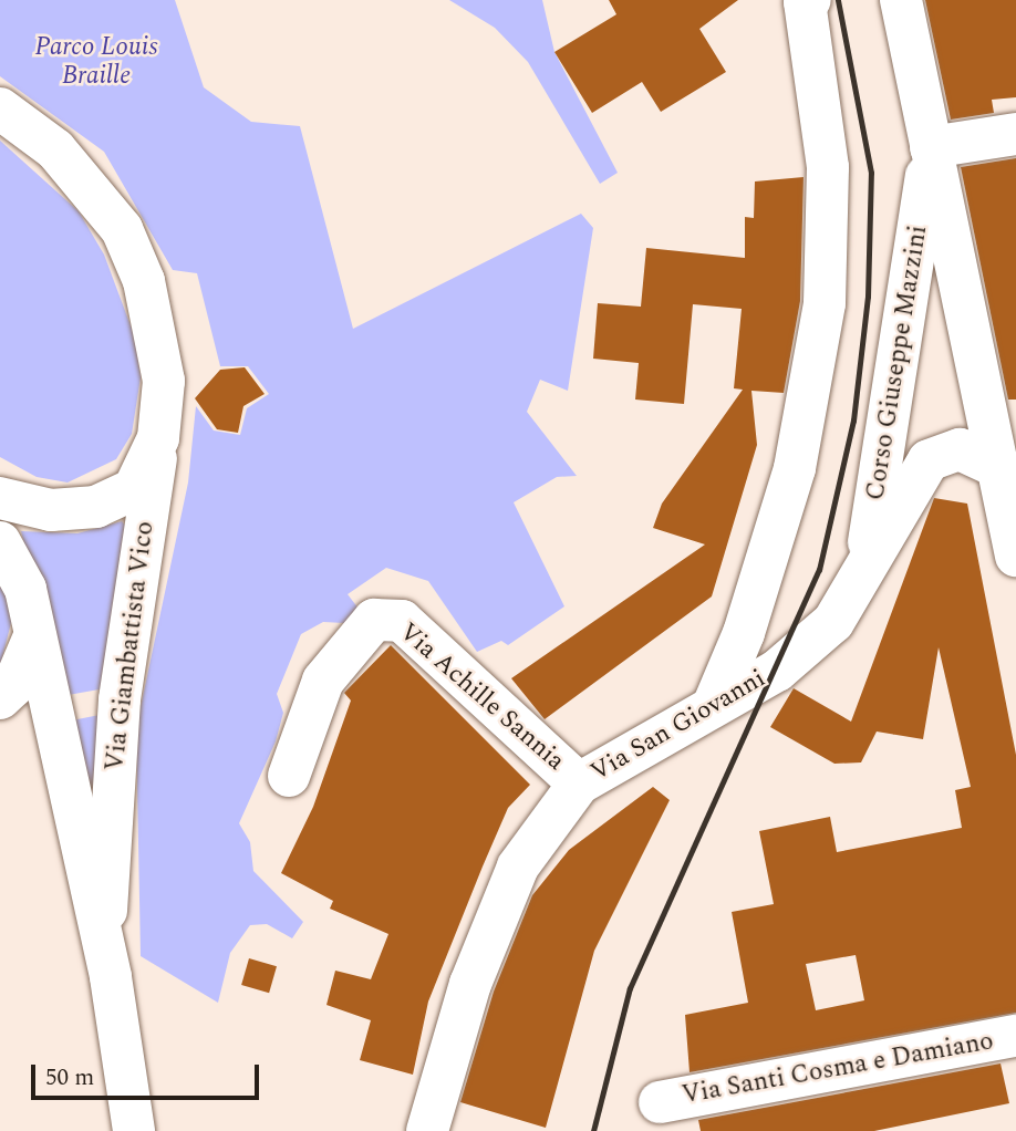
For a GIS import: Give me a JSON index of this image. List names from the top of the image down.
{
  "streets": {
    "street": [
      "Corso Giuseppe Mazzini",
      "Via Giambattista Vico",
      "Via Achille Sannia",
      "Via San Giovanni",
      "Via Santi Cosma e Damiano"
    ]
  },
  "crossings": [
    ["Corso Giuseppe Mazzini", "Via San Giovanni"],
    ["Via Achille Sannia", "Via San Giovanni"]
  ],
  "parks": ["Parco Louis Braille"],
  "scale_bar": "50 m"
}
